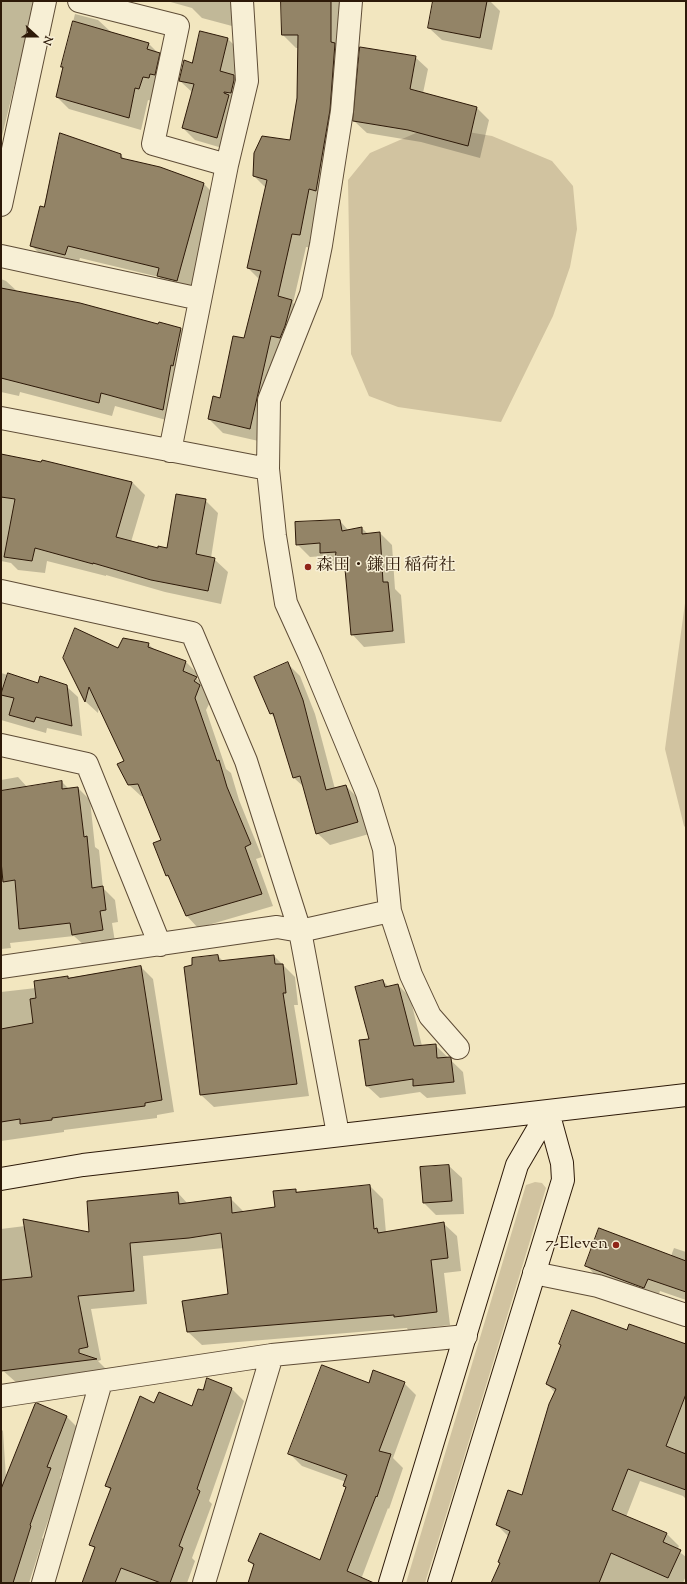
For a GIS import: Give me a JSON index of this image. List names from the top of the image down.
{
  "places": ["森田・鎌田 稲荷社", "7-Eleven"],
  "north": "right"
}
